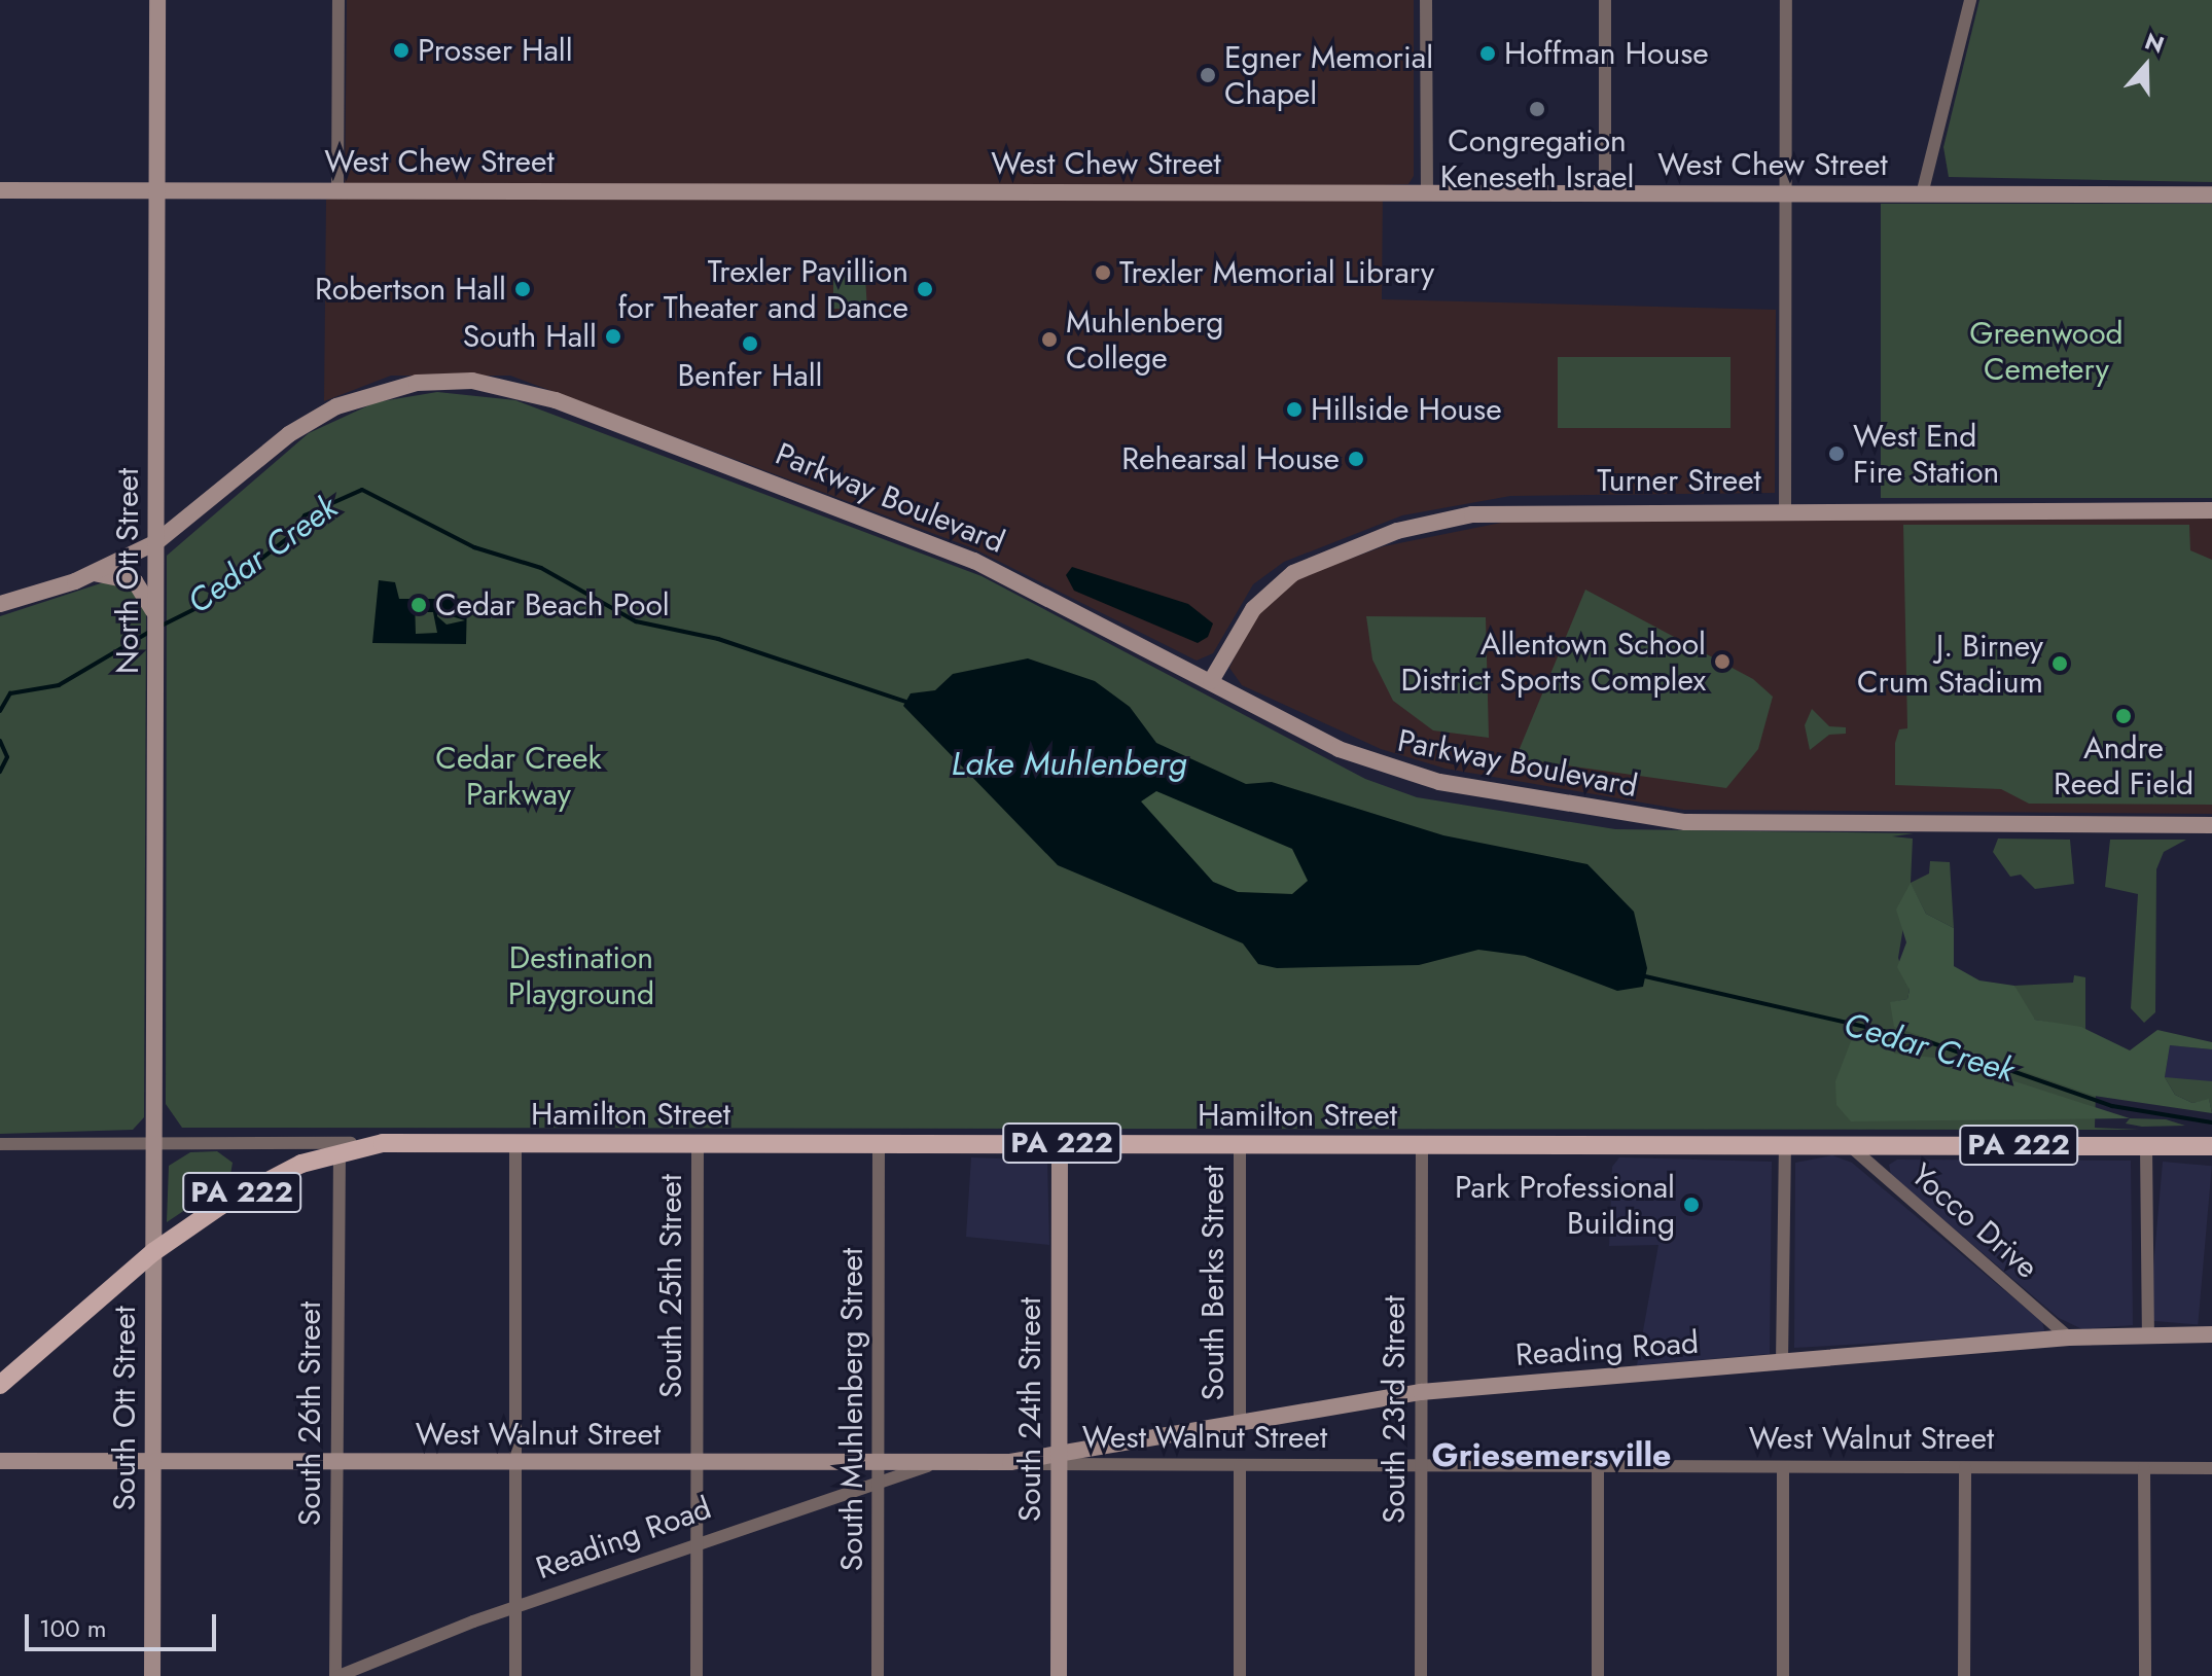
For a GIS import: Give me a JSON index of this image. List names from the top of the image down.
{
  "streets": {
    "main road": ["Hamilton Street", "PA 222"],
    "street": [
      "West Chew Street",
      "Turner Street",
      "Parkway Boulevard",
      "North Ott Street",
      "Yocco Drive",
      "South Berks Street",
      "South 25th Street",
      "Reading Road",
      "South Ott Street",
      "South Muhlenberg Street",
      "South 24th Street",
      "South 23rd Street",
      "South 26th Street",
      "West Walnut Street"
    ]
  },
  "crossings": [
    ["West Chew Street", "North Ott Street"],
    ["Turner Street", "Parkway Boulevard"],
    ["Parkway Boulevard", "North Ott Street"],
    ["North Ott Street", "Hamilton Street"],
    ["North Ott Street", "South Ott Street"],
    ["Hamilton Street", "PA 222"],
    ["Hamilton Street", "Yocco Drive"],
    ["Hamilton Street", "South Berks Street"],
    ["Hamilton Street", "South 25th Street"],
    ["Hamilton Street", "South Ott Street"],
    ["Hamilton Street", "South Muhlenberg Street"],
    ["Hamilton Street", "South 24th Street"],
    ["Hamilton Street", "South 23rd Street"],
    ["Hamilton Street", "South 26th Street"],
    ["PA 222", "South Ott Street"],
    ["PA 222", "South 26th Street"],
    ["Yocco Drive", "Reading Road"],
    ["South Berks Street", "Reading Road"],
    ["South 25th Street", "Reading Road"],
    ["South 25th Street", "West Walnut Street"],
    ["Reading Road", "South Muhlenberg Street"],
    ["Reading Road", "South 24th Street"],
    ["Reading Road", "South 23rd Street"],
    ["Reading Road", "South 26th Street"],
    ["Reading Road", "West Walnut Street"],
    ["South Ott Street", "West Walnut Street"],
    ["South Muhlenberg Street", "West Walnut Street"],
    ["South 24th Street", "West Walnut Street"],
    ["South 23rd Street", "West Walnut Street"],
    ["South 26th Street", "West Walnut Street"]
  ],
  "districts": ["Griesemersville"],
  "water": ["Cedar Creek", "Lake Muhlenberg"],
  "parks": ["Greenwood Cemetery", "Cedar Creek Parkway", "Destination Playground"],
  "places": [
    "Prosser Hall",
    "Hoffman House",
    "Egner Memorial Chapel",
    "Congregation Keneseth Israel",
    "Trexler Memorial Library",
    "Robertson Hall",
    "Trexler Pavillion for Theater and Dance",
    "South Hall",
    "Muhlenberg College",
    "Benfer Hall",
    "Hillside House",
    "West End Fire Station",
    "Rehearsal House",
    "Cedar Beach Pool",
    "Allentown School District Sports Complex",
    "J. Birney Crum Stadium",
    "Andre Reed Field",
    "Park Professional Building"
  ],
  "scale_bar": "100 m",
  "north": "top"
}
